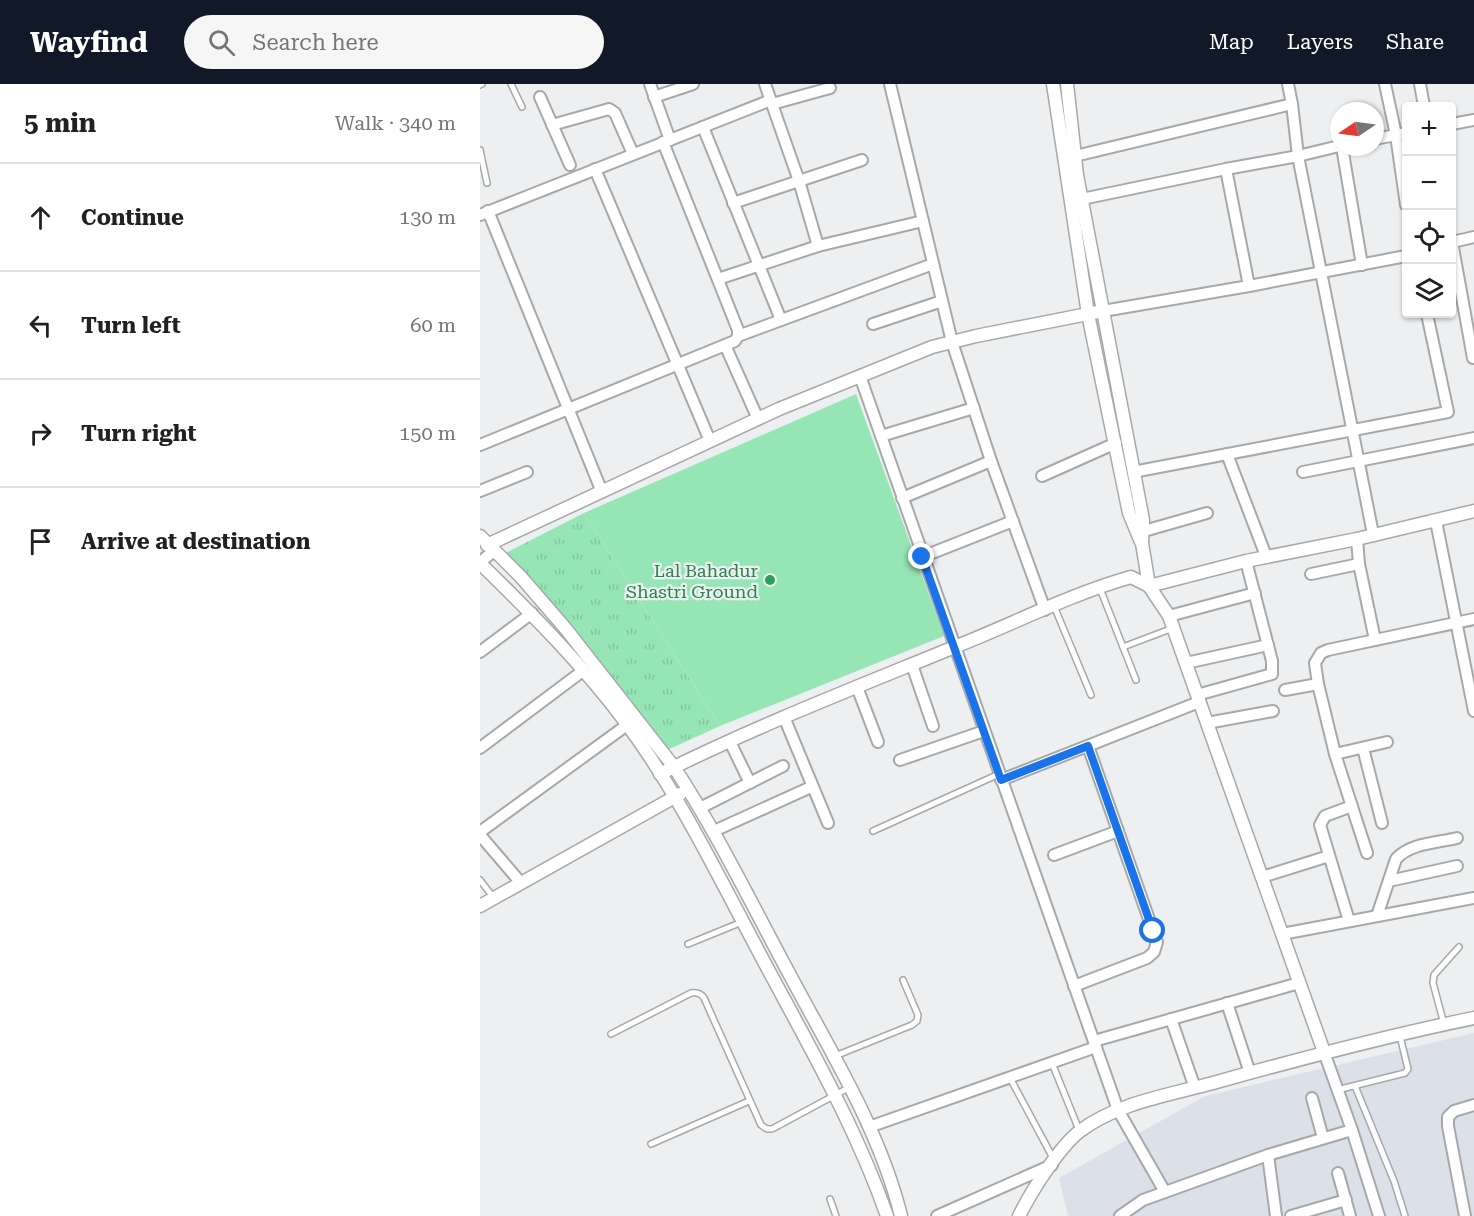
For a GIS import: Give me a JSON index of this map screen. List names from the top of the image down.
{
  "places": ["Lal Bahadur Shastri Ground"],
  "north": "left",
  "page": {
    "header": "Wayfind",
    "search": "Search here",
    "nav": ["Map", "Layers", "Share"],
    "heading": ["5 min", "Walk · 340 m"],
    "map_buttons": ["+", "−"],
    "list": [
      ["Continue", "130 m"],
      ["Turn left", "60 m"],
      ["Turn right", "150 m"],
      "Arrive at destination"
    ]
  }
}
